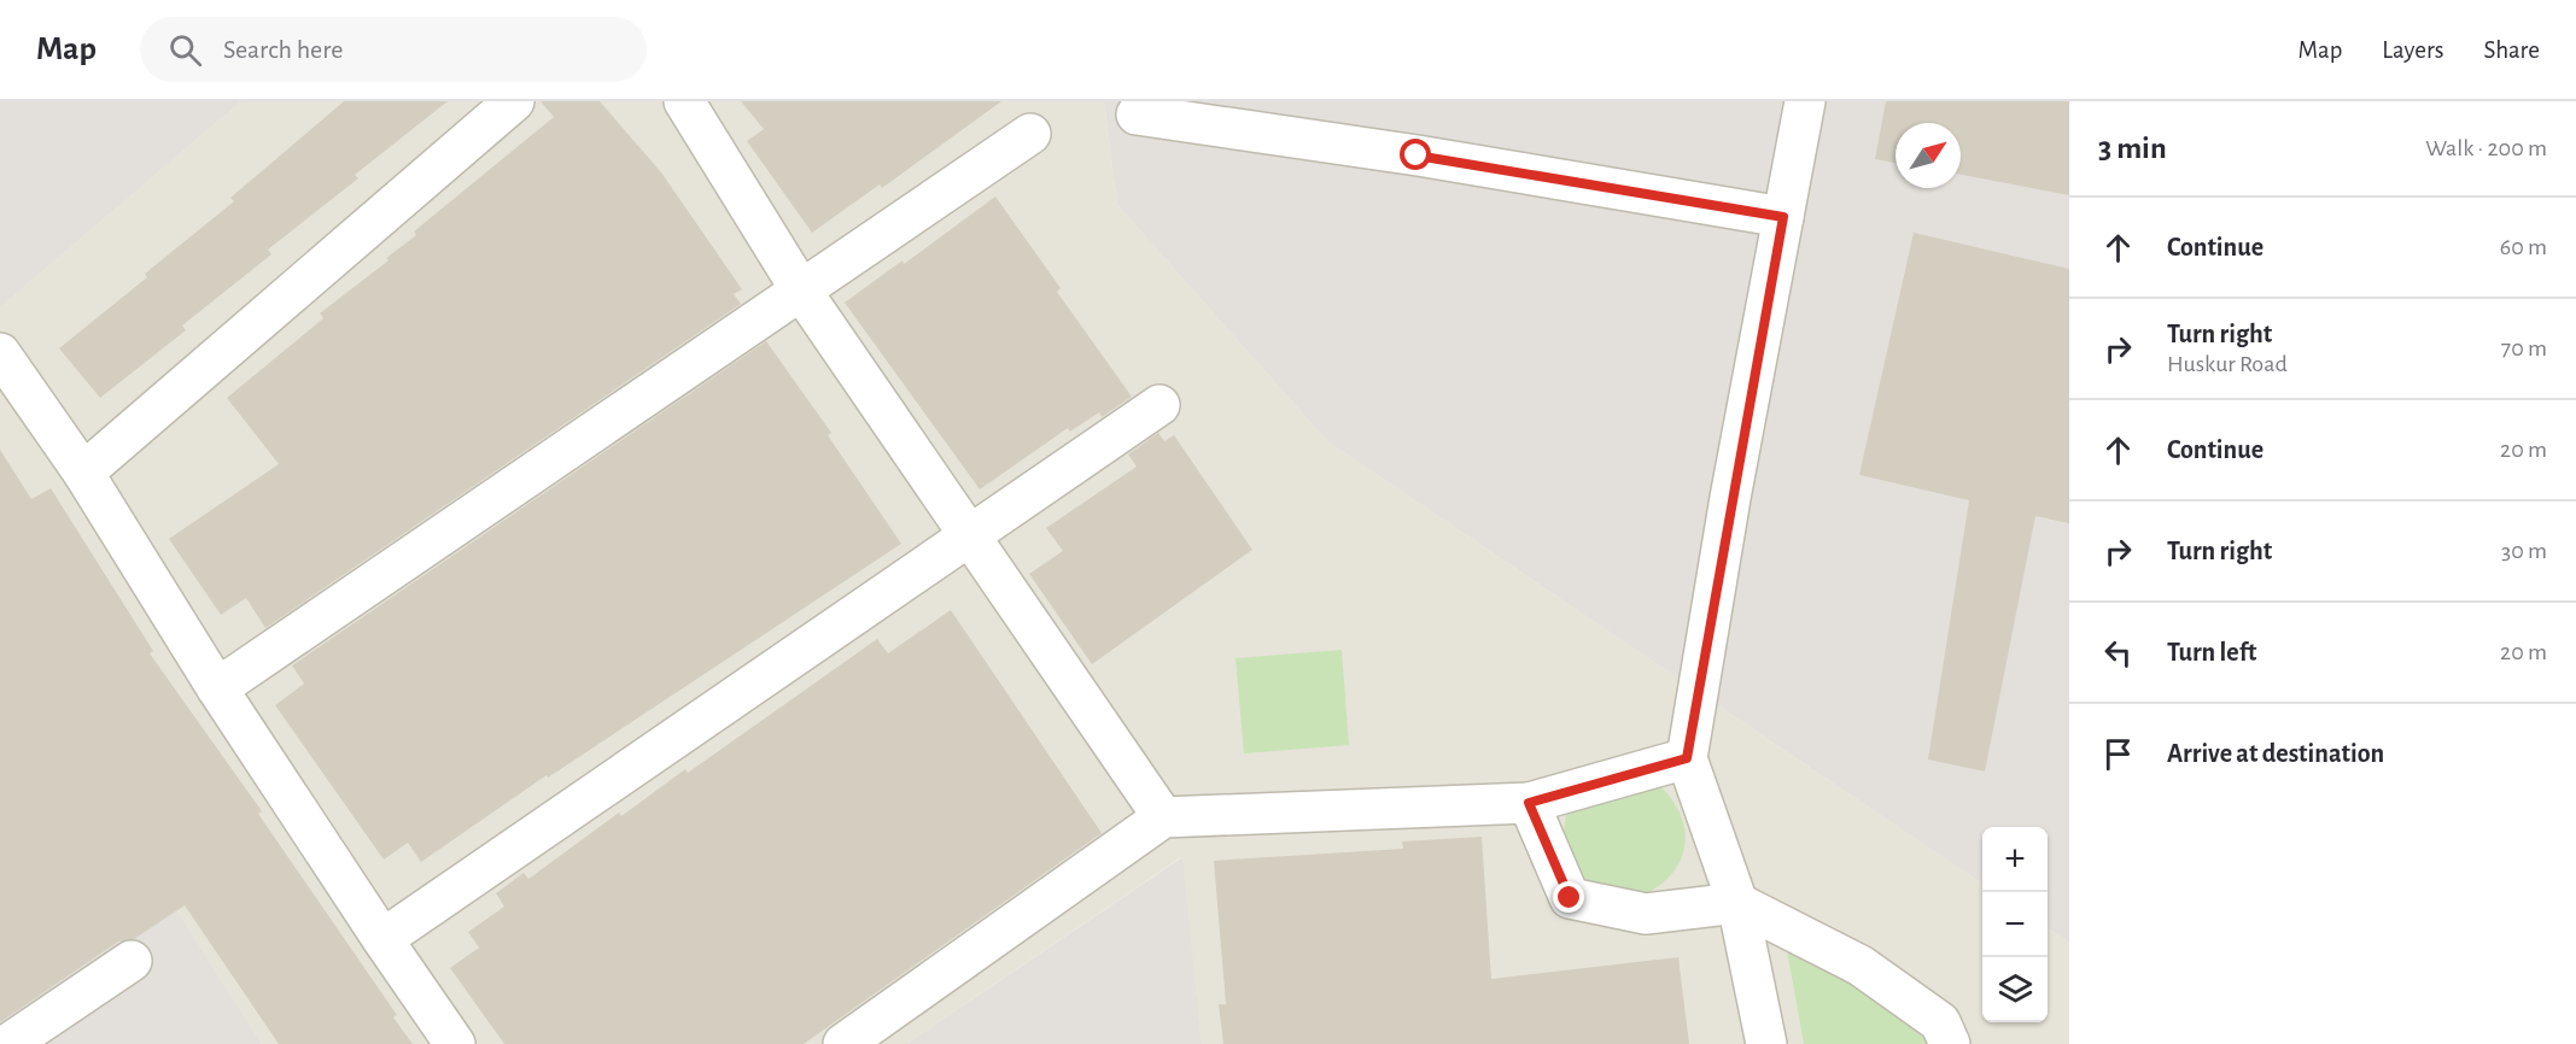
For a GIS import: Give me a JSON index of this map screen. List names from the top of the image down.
{
  "north": "top right",
  "page": {
    "header": "Map",
    "search": "Search here",
    "nav": ["Map", "Layers", "Share"],
    "heading": ["3 min", "Walk · 200 m"],
    "list": [
      ["Continue", "60 m"],
      ["Turn right", "Huskur Road", "70 m"],
      ["Continue", "20 m"],
      ["Turn right", "30 m"],
      ["Turn left", "20 m"],
      "Arrive at destination"
    ],
    "map_buttons": ["+", "−"]
  }
}
